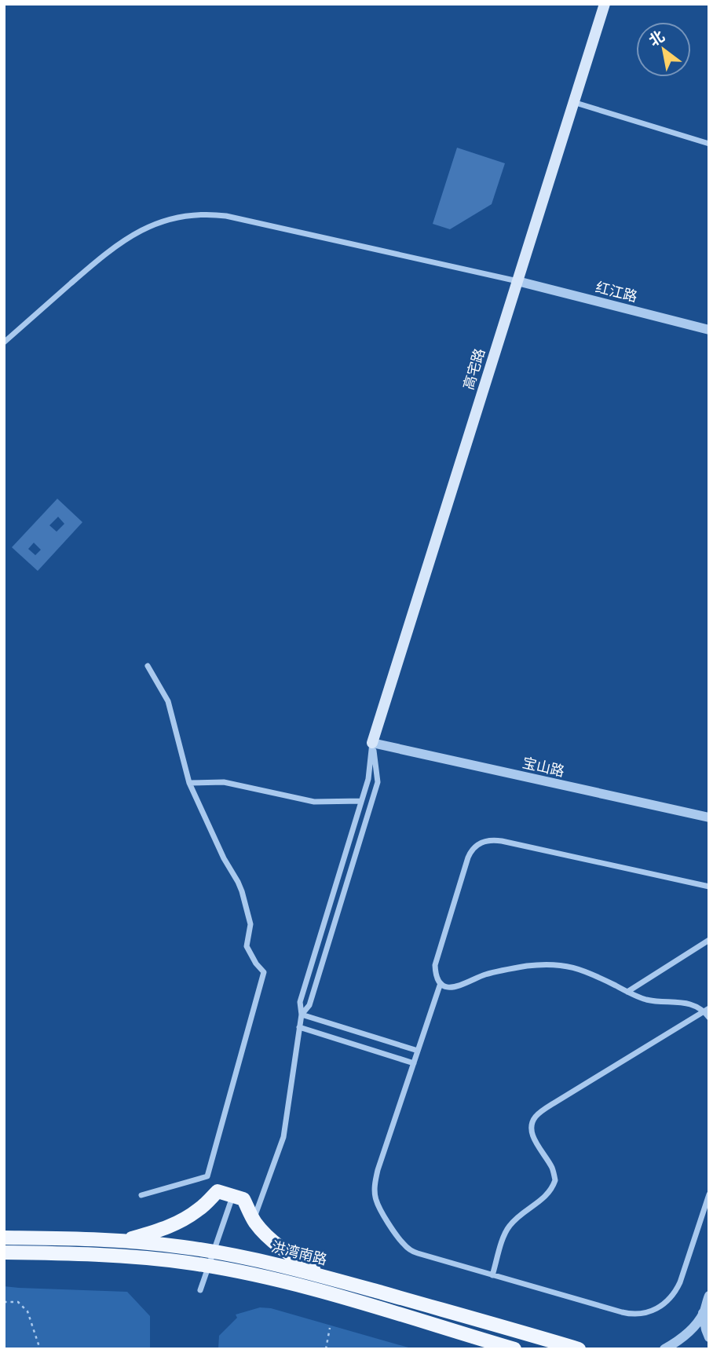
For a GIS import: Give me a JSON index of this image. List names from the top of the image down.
{
  "streets": {
    "main road": ["高宅路", "洪湾南路"],
    "street": ["红江路", "宝山路"]
  },
  "crossings": [
    ["红江路", "高宅路"],
    ["高宅路", "宝山路"]
  ],
  "north": "top left"
}
